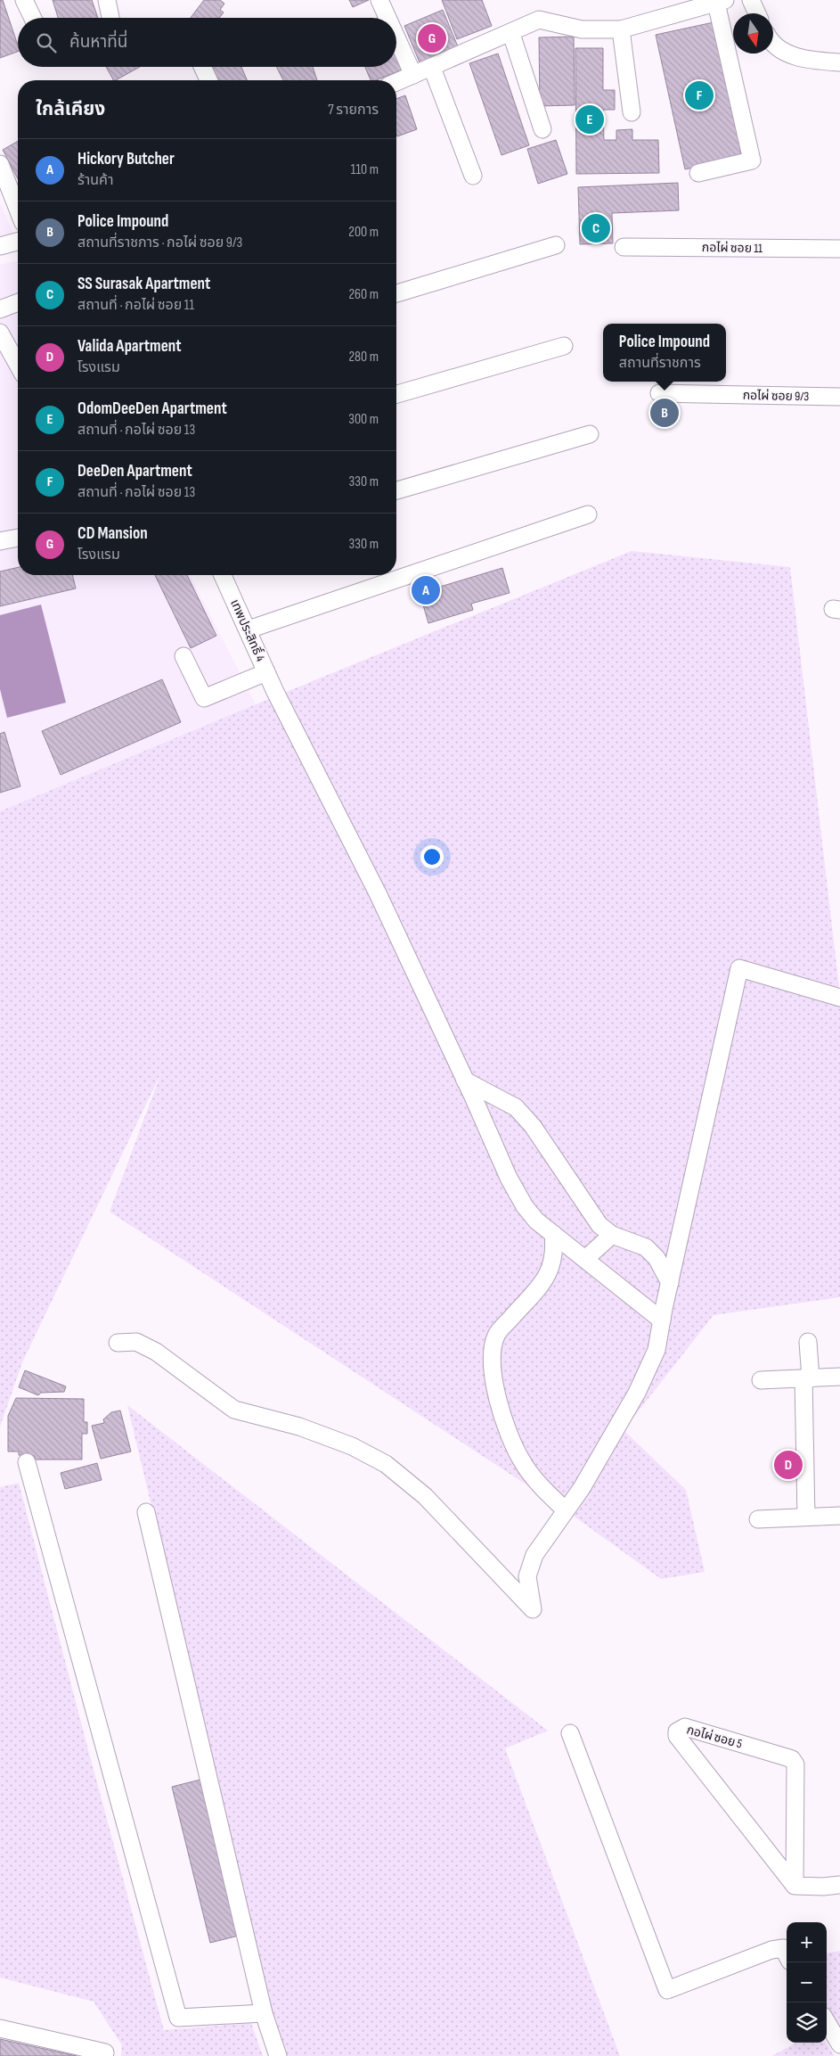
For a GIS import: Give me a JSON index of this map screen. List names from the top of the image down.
{
  "streets": {
    "street": [
      "กอไผ่ ซอย 11",
      "กอไผ่ ซอย 9/3",
      "เทพประสิทธิ์ 4",
      "กอไผ่ ซอย 5"
    ]
  },
  "north": "bottom",
  "page": {
    "search": "ค้นหาที่นี่",
    "pins": [
      "G",
      "F",
      "E",
      "C",
      "B",
      "A",
      "D"
    ],
    "heading": ["ใกล้เคียง", "7 รายการ"],
    "list": [
      {
        "mark": "A",
        "name": "Hickory Butcher",
        "note": "ร้านค้า",
        "value": "110 m"
      },
      {
        "mark": "B",
        "name": "Police Impound",
        "note": "สถานที่ราชการ · กอไผ่ ซอย 9/3",
        "value": "200 m"
      },
      {
        "mark": "C",
        "name": "SS Surasak Apartment",
        "note": "สถานที่ · กอไผ่ ซอย 11",
        "value": "260 m"
      },
      {
        "mark": "D",
        "name": "Valida Apartment",
        "note": "โรงแรม",
        "value": "280 m"
      },
      {
        "mark": "E",
        "name": "OdomDeeDen Apartment",
        "note": "สถานที่ · กอไผ่ ซอย 13",
        "value": "300 m"
      },
      {
        "mark": "F",
        "name": "DeeDen Apartment",
        "note": "สถานที่ · กอไผ่ ซอย 13",
        "value": "330 m"
      },
      {
        "mark": "G",
        "name": "CD Mansion",
        "note": "โรงแรม",
        "value": "330 m"
      }
    ],
    "popup": ["Police Impound", "สถานที่ราชการ"],
    "map_buttons": ["+", "−"]
  }
}
